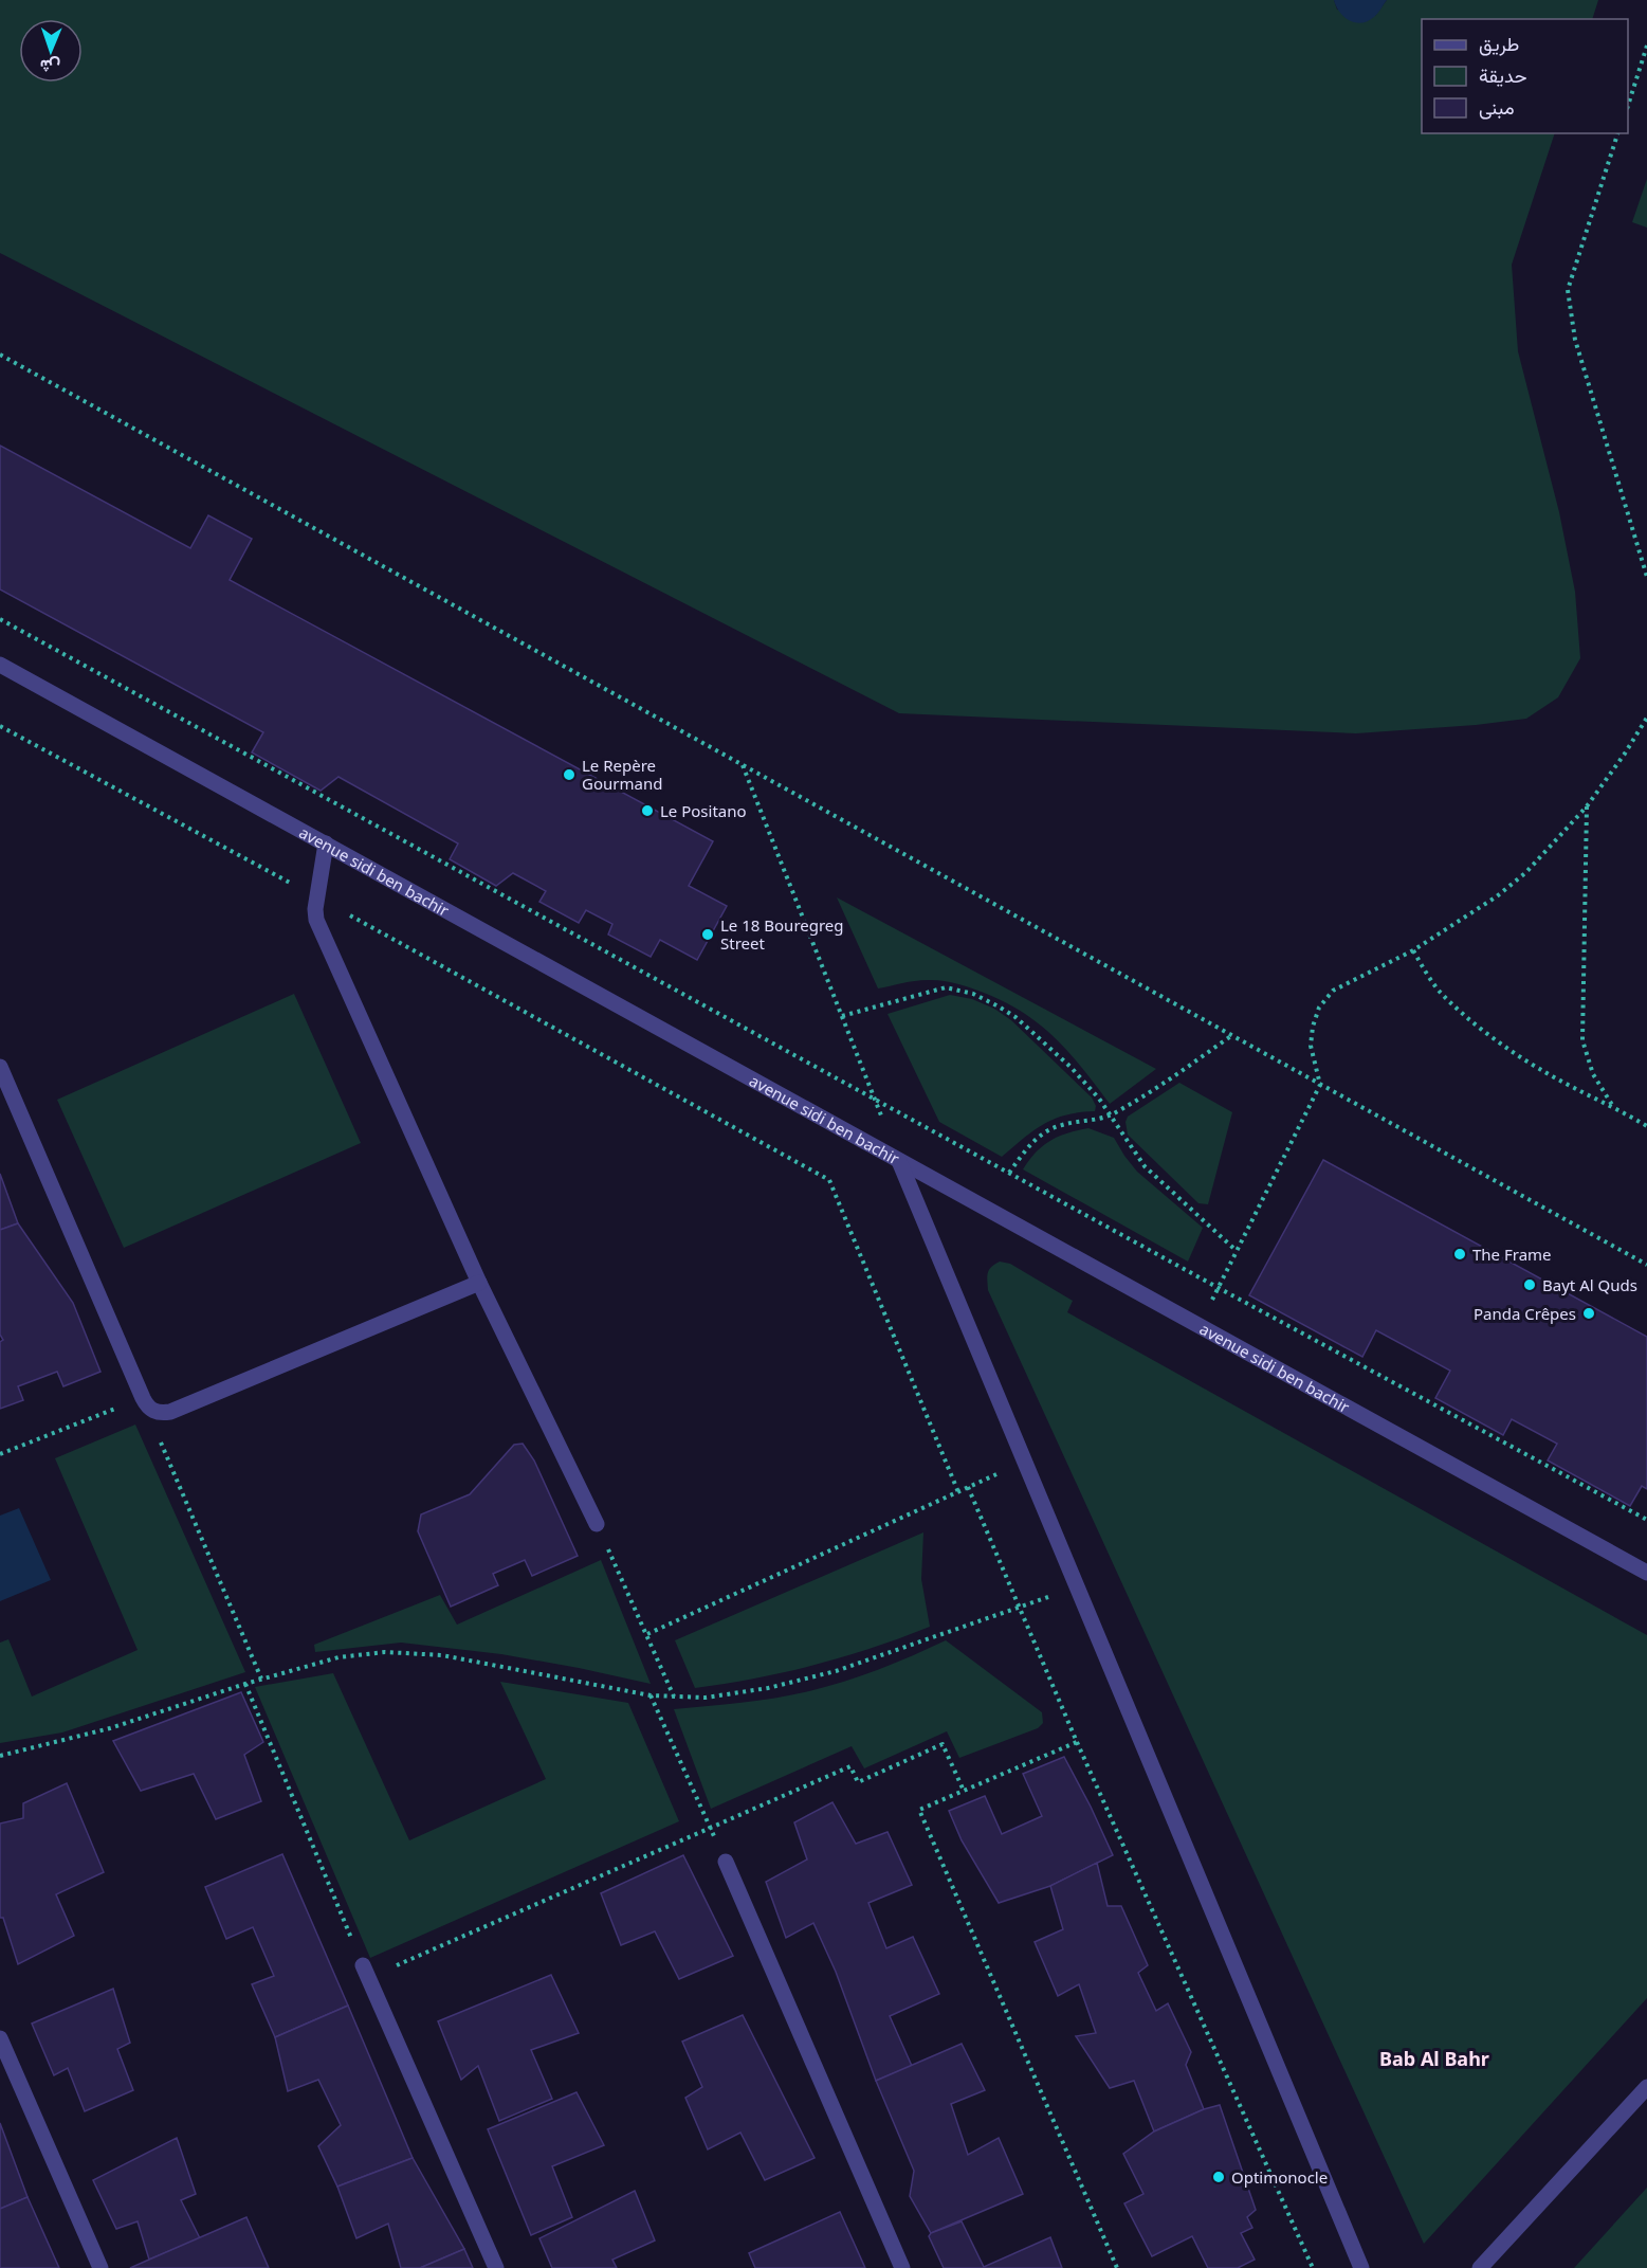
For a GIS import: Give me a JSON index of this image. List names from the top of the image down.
{
  "streets": {
    "street": ["avenue sidi ben bachir"]
  },
  "districts": ["Bab Al Bahr"],
  "places": [
    "Le Repère Gourmand",
    "Le Positano",
    "Le 18 Bouregreg Street",
    "The Frame",
    "Bayt Al Quds",
    "Panda Crêpes",
    "Optimonocle"
  ],
  "legend": ["طريق", "حديقة", "مبنى"],
  "north": "bottom"
}
